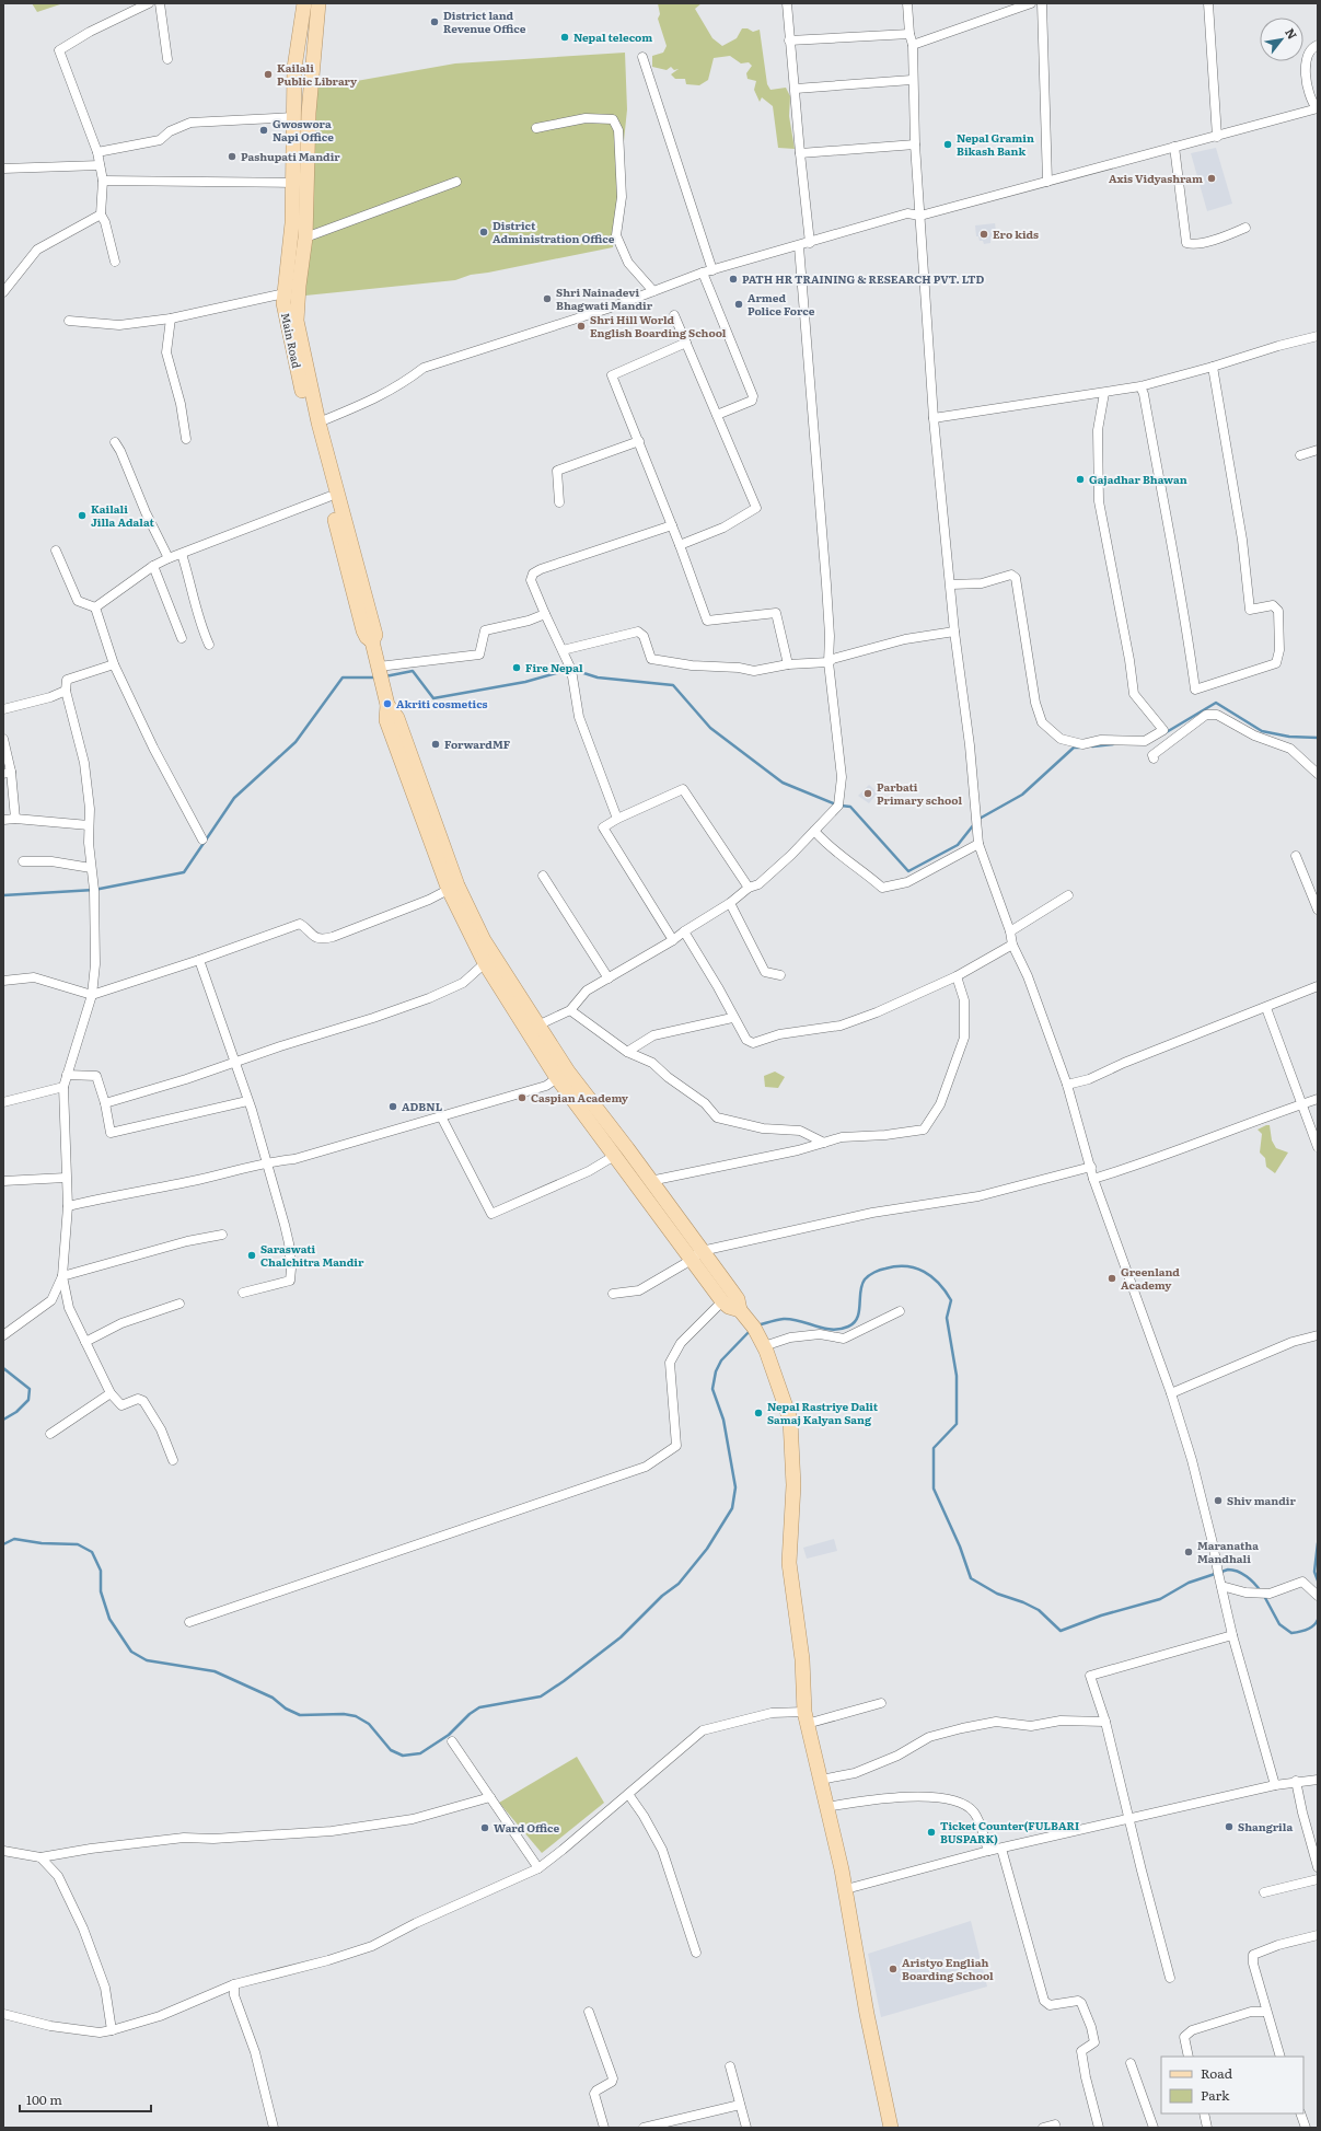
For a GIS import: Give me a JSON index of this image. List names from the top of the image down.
{
  "streets": {
    "main road": ["Main Road"]
  },
  "places": [
    "District land Revenue Office",
    "Nepal telecom",
    "Kailali Public Library",
    "Gwoswora Napi Office",
    "Nepal Gramin Bikash Bank",
    "Pashupati Mandir",
    "Axis Vidyashram",
    "District Administration Office",
    "Ero kids",
    "PATH HR TRAINING & RESEARCH PVT. LTD",
    "Shri Nainadevi Bhagwati Mandir",
    "Armed Police Force",
    "Shri Hill World English Boarding School",
    "Gajadhar Bhawan",
    "Kailali Jilla Adalat",
    "Fire Nepal",
    "Akriti cosmetics",
    "ForwardMF",
    "Parbati Primary school",
    "Caspian Academy",
    "ADBNL",
    "Saraswati Chalchitra Mandir",
    "Greenland Academy",
    "Nepal Rastriye Dalit Samaj Kalyan Sang",
    "Shiv mandir",
    "Maranatha Mandhali",
    "Shangrila",
    "Ward Office",
    "Ticket Counter(FULBARI BUSPARK)",
    "Aristyo Engliah Boarding School"
  ],
  "legend": ["Road", "Park"],
  "scale_bar": "100 m",
  "north": "top right"
}
